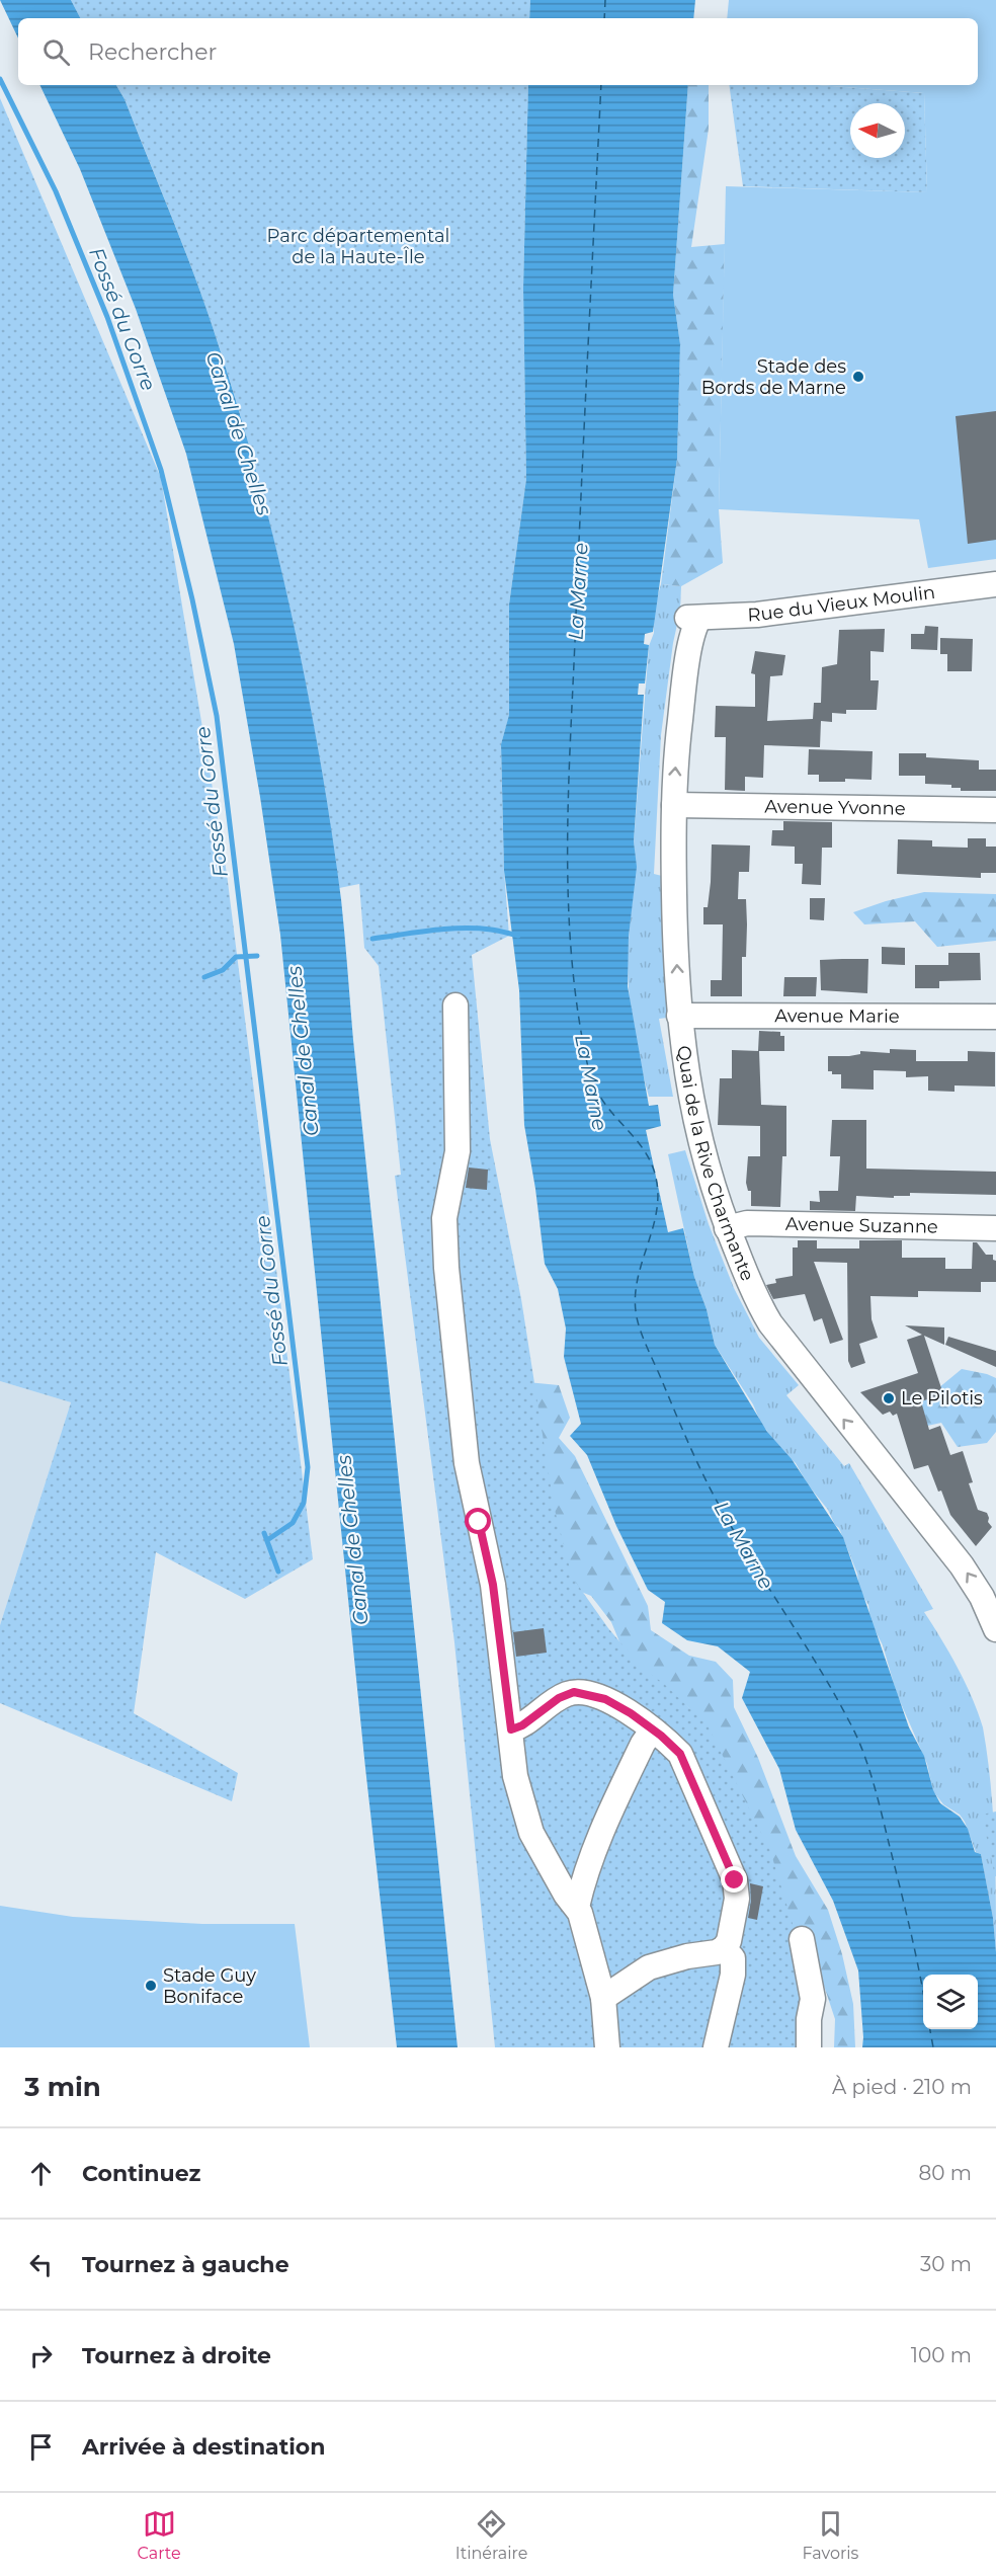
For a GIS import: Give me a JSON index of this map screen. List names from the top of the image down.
{
  "streets": {
    "street": [
      "Rue du Vieux Moulin",
      "Avenue Yvonne",
      "Avenue Marie",
      "Quai de la Rive Charmante",
      "Avenue Suzanne"
    ]
  },
  "crossings": [
    ["Rue du Vieux Moulin", "Quai de la Rive Charmante"],
    ["Avenue Yvonne", "Quai de la Rive Charmante"],
    ["Avenue Marie", "Quai de la Rive Charmante"],
    ["Quai de la Rive Charmante", "Avenue Suzanne"]
  ],
  "one_way": ["Quai de la Rive Charmante"],
  "water": ["Fossé du Gorre", "Canal de Chelles", "La Marne"],
  "parks": ["Parc départemental de la Haute-Île"],
  "places": ["Stade des Bords de Marne", "Le Pilotis", "Stade Guy Boniface"],
  "north": "left",
  "page": {
    "search": "Rechercher",
    "heading": ["3 min", "À pied · 210 m"],
    "list": [
      ["Continuez", "80 m"],
      ["Tournez à gauche", "30 m"],
      ["Tournez à droite", "100 m"],
      "Arrivée à destination"
    ],
    "nav": ["Carte", "Itinéraire", "Favoris"]
  }
}
